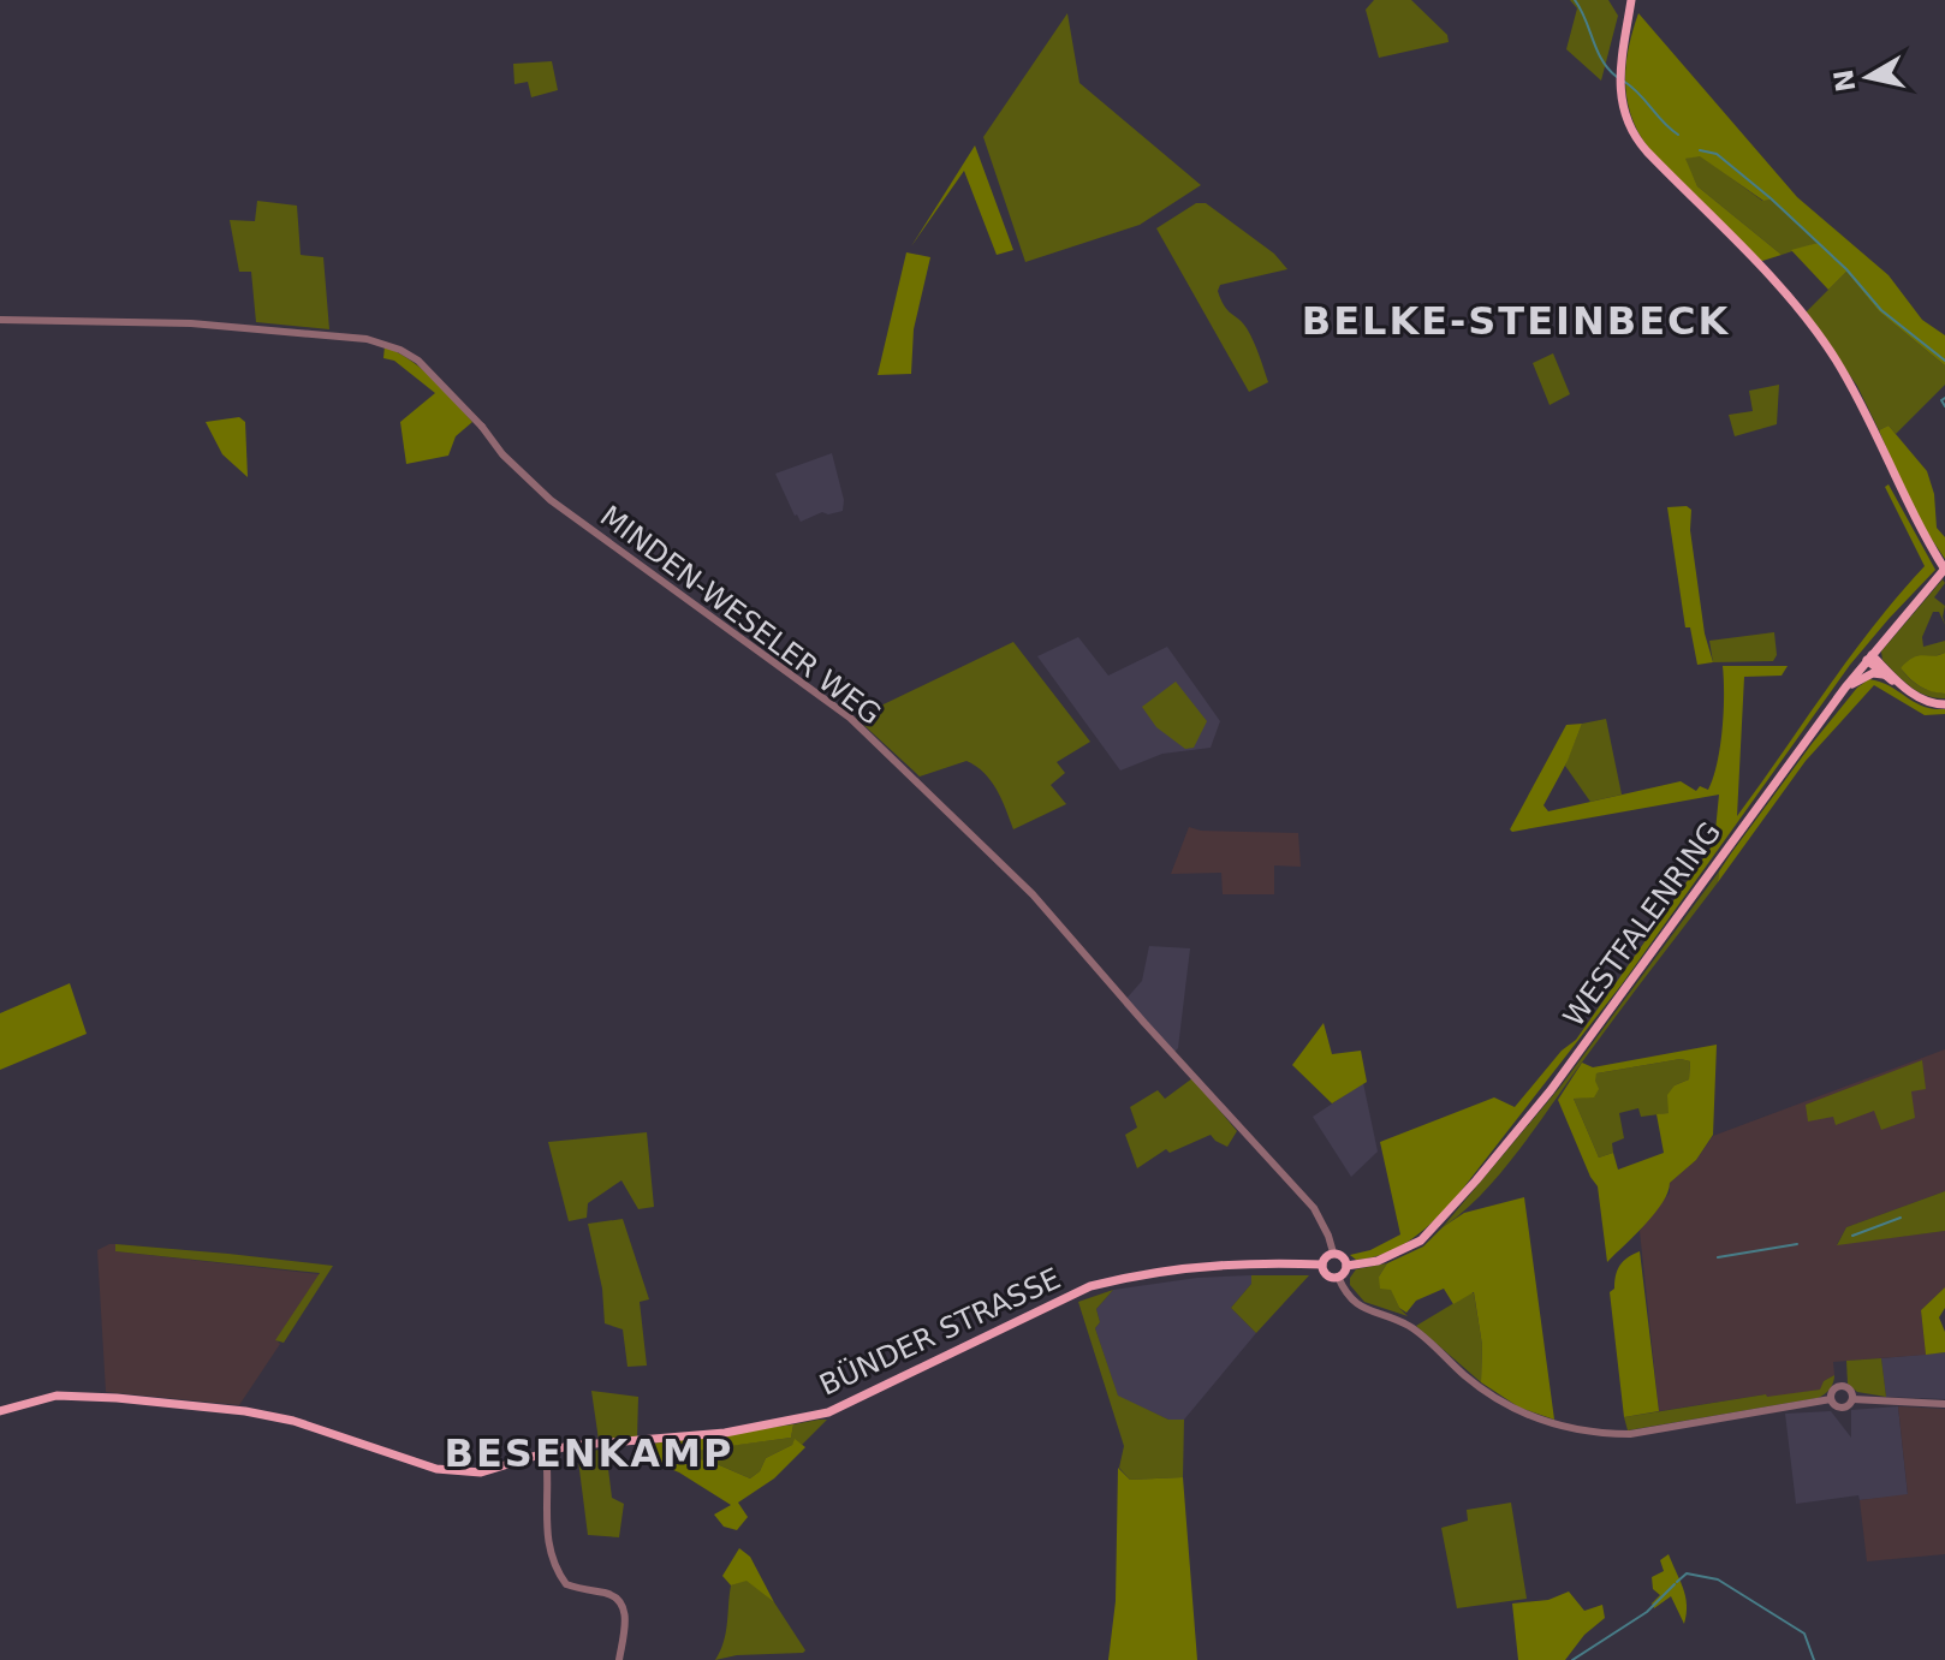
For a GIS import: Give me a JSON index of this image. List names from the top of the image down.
{
  "streets": {
    "main road": ["WESTFALENRING", "BÜNDER STRASSE"],
    "street": ["MINDEN-WESELER WEG"]
  },
  "crossings": [
    ["MINDEN-WESELER WEG", "WESTFALENRING"],
    ["MINDEN-WESELER WEG", "BÜNDER STRASSE"],
    ["WESTFALENRING", "BÜNDER STRASSE"]
  ],
  "districts": ["BELKE-STEINBECK", "BESENKAMP"],
  "north": "left"
}
